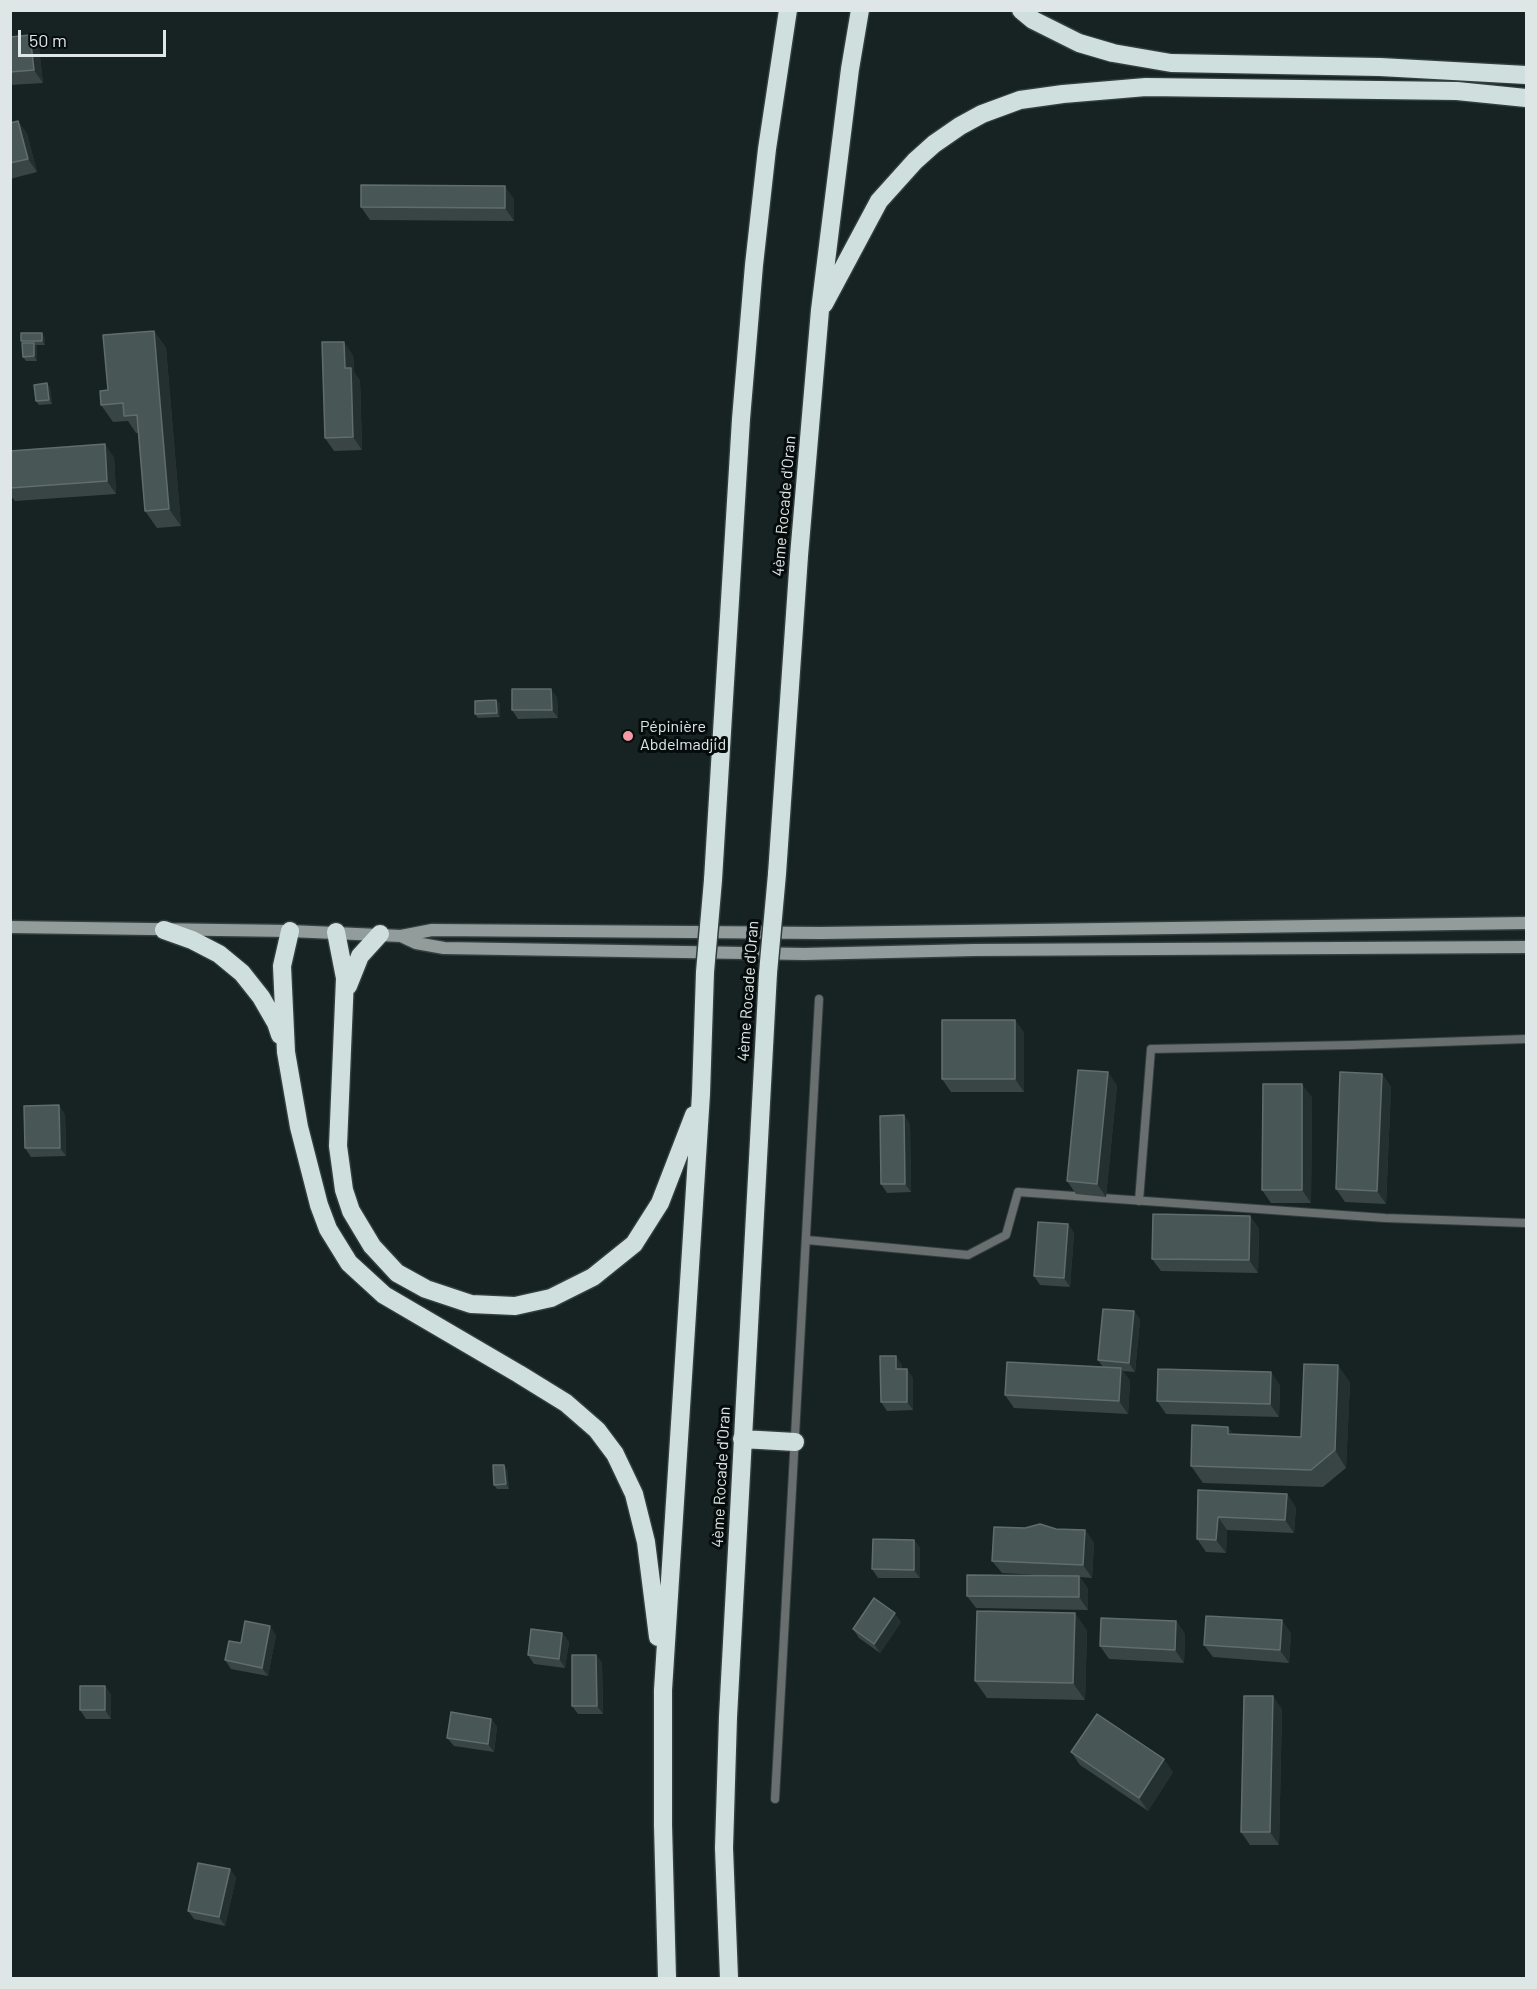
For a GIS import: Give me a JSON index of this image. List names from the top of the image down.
{
  "streets": {
    "highway": ["4ème Rocade d'Oran"]
  },
  "places": ["Pépinière Abdelmadjid"],
  "scale_bar": "50 m"
}
